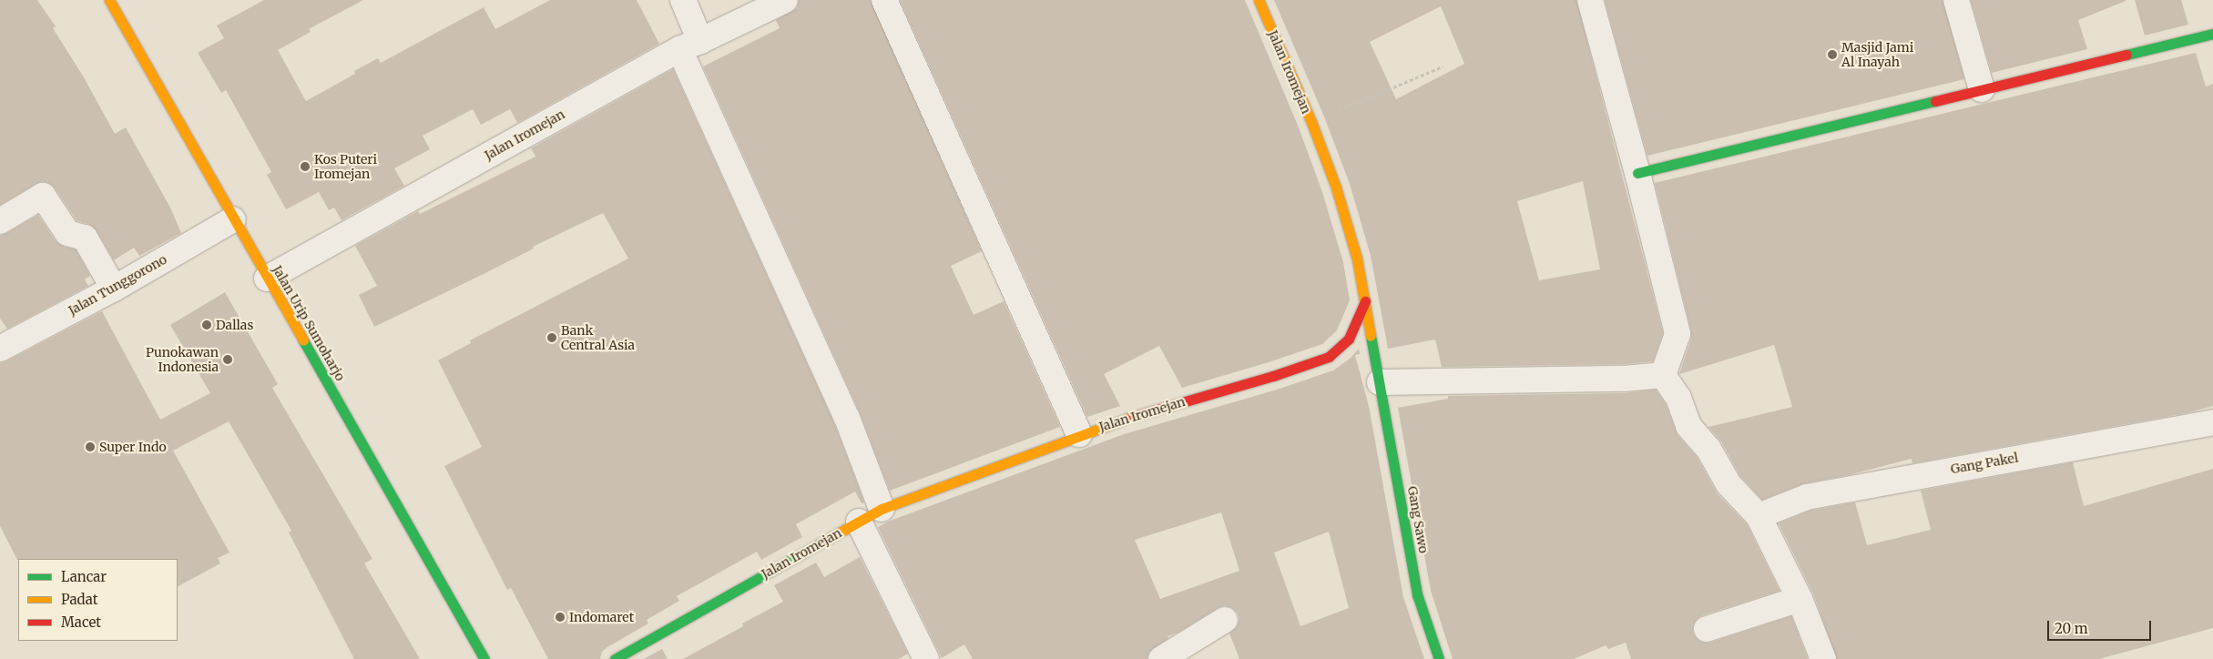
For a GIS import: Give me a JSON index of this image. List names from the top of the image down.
{
  "streets": {
    "street": [
      "Jalan Iromejan",
      "Jalan Tunggorono",
      "Jalan Urip Sumoharjo",
      "Gang Pakel",
      "Gang Sawo"
    ]
  },
  "crossings": [
    ["Jalan Iromejan", "Jalan Urip Sumoharjo"],
    ["Jalan Iromejan", "Gang Sawo"],
    ["Jalan Tunggorono", "Jalan Urip Sumoharjo"]
  ],
  "places": [
    "Masjid Jami Al Inayah",
    "Kos Puteri Iromejan",
    "Dallas",
    "Bank Central Asia",
    "Punokawan Indonesia",
    "Super Indo",
    "Indomaret"
  ],
  "legend": ["Lancar", "Padat", "Macet"],
  "scale_bar": "20 m"
}
